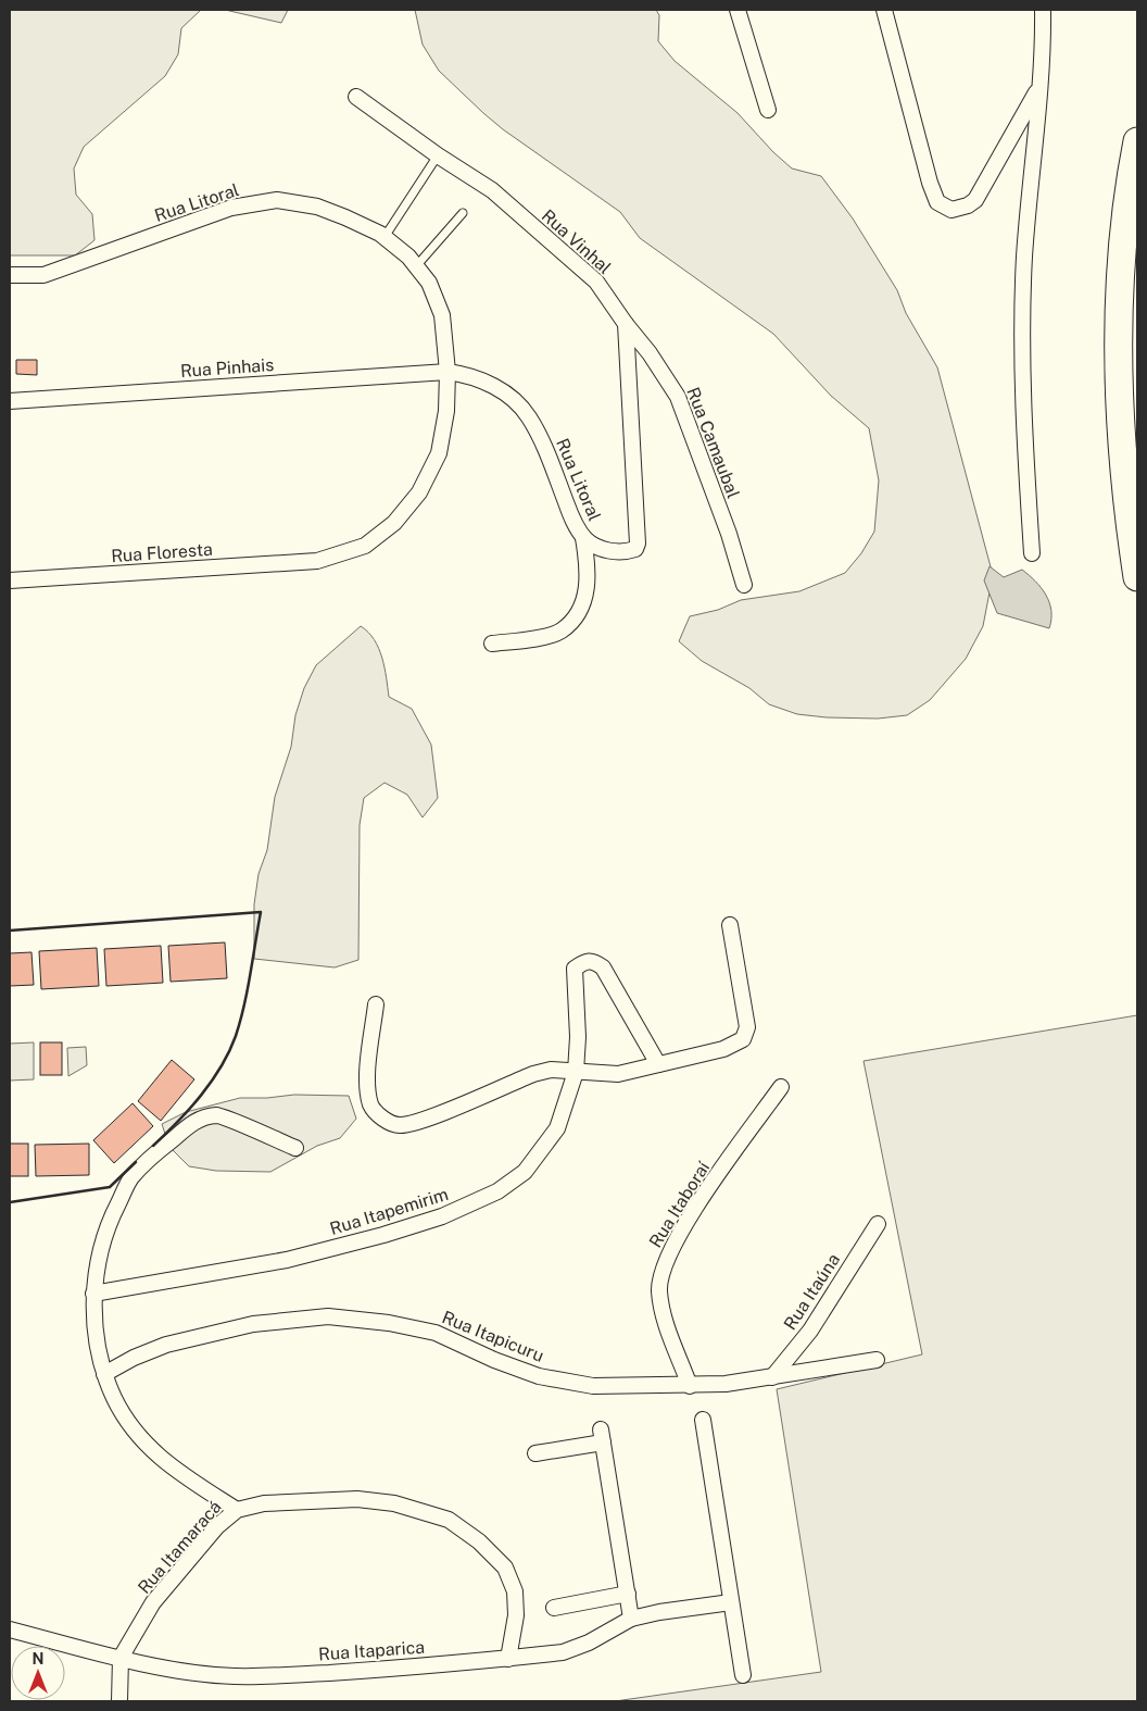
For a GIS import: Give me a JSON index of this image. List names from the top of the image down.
{
  "streets": {
    "street": [
      "Rua Litoral",
      "Rua Vinhal",
      "Rua Pinhais",
      "Rua Camaubal",
      "Rua Floresta",
      "Rua Itaboraí",
      "Rua Itapemirim",
      "Rua Itaúna",
      "Rua Itapicuru",
      "Rua Itamaracá",
      "Rua Itaparica"
    ]
  },
  "crossings": [
    ["Rua Litoral", "Rua Vinhal"],
    ["Rua Litoral", "Rua Pinhais"],
    ["Rua Litoral", "Rua Camaubal"],
    ["Rua Litoral", "Rua Floresta"],
    ["Rua Vinhal", "Rua Camaubal"],
    ["Rua Pinhais", "Rua Floresta"],
    ["Rua Itaboraí", "Rua Itapicuru"],
    ["Rua Itaúna", "Rua Itapicuru"],
    ["Rua Itamaracá", "Rua Itaparica"]
  ],
  "north": "top"
}
